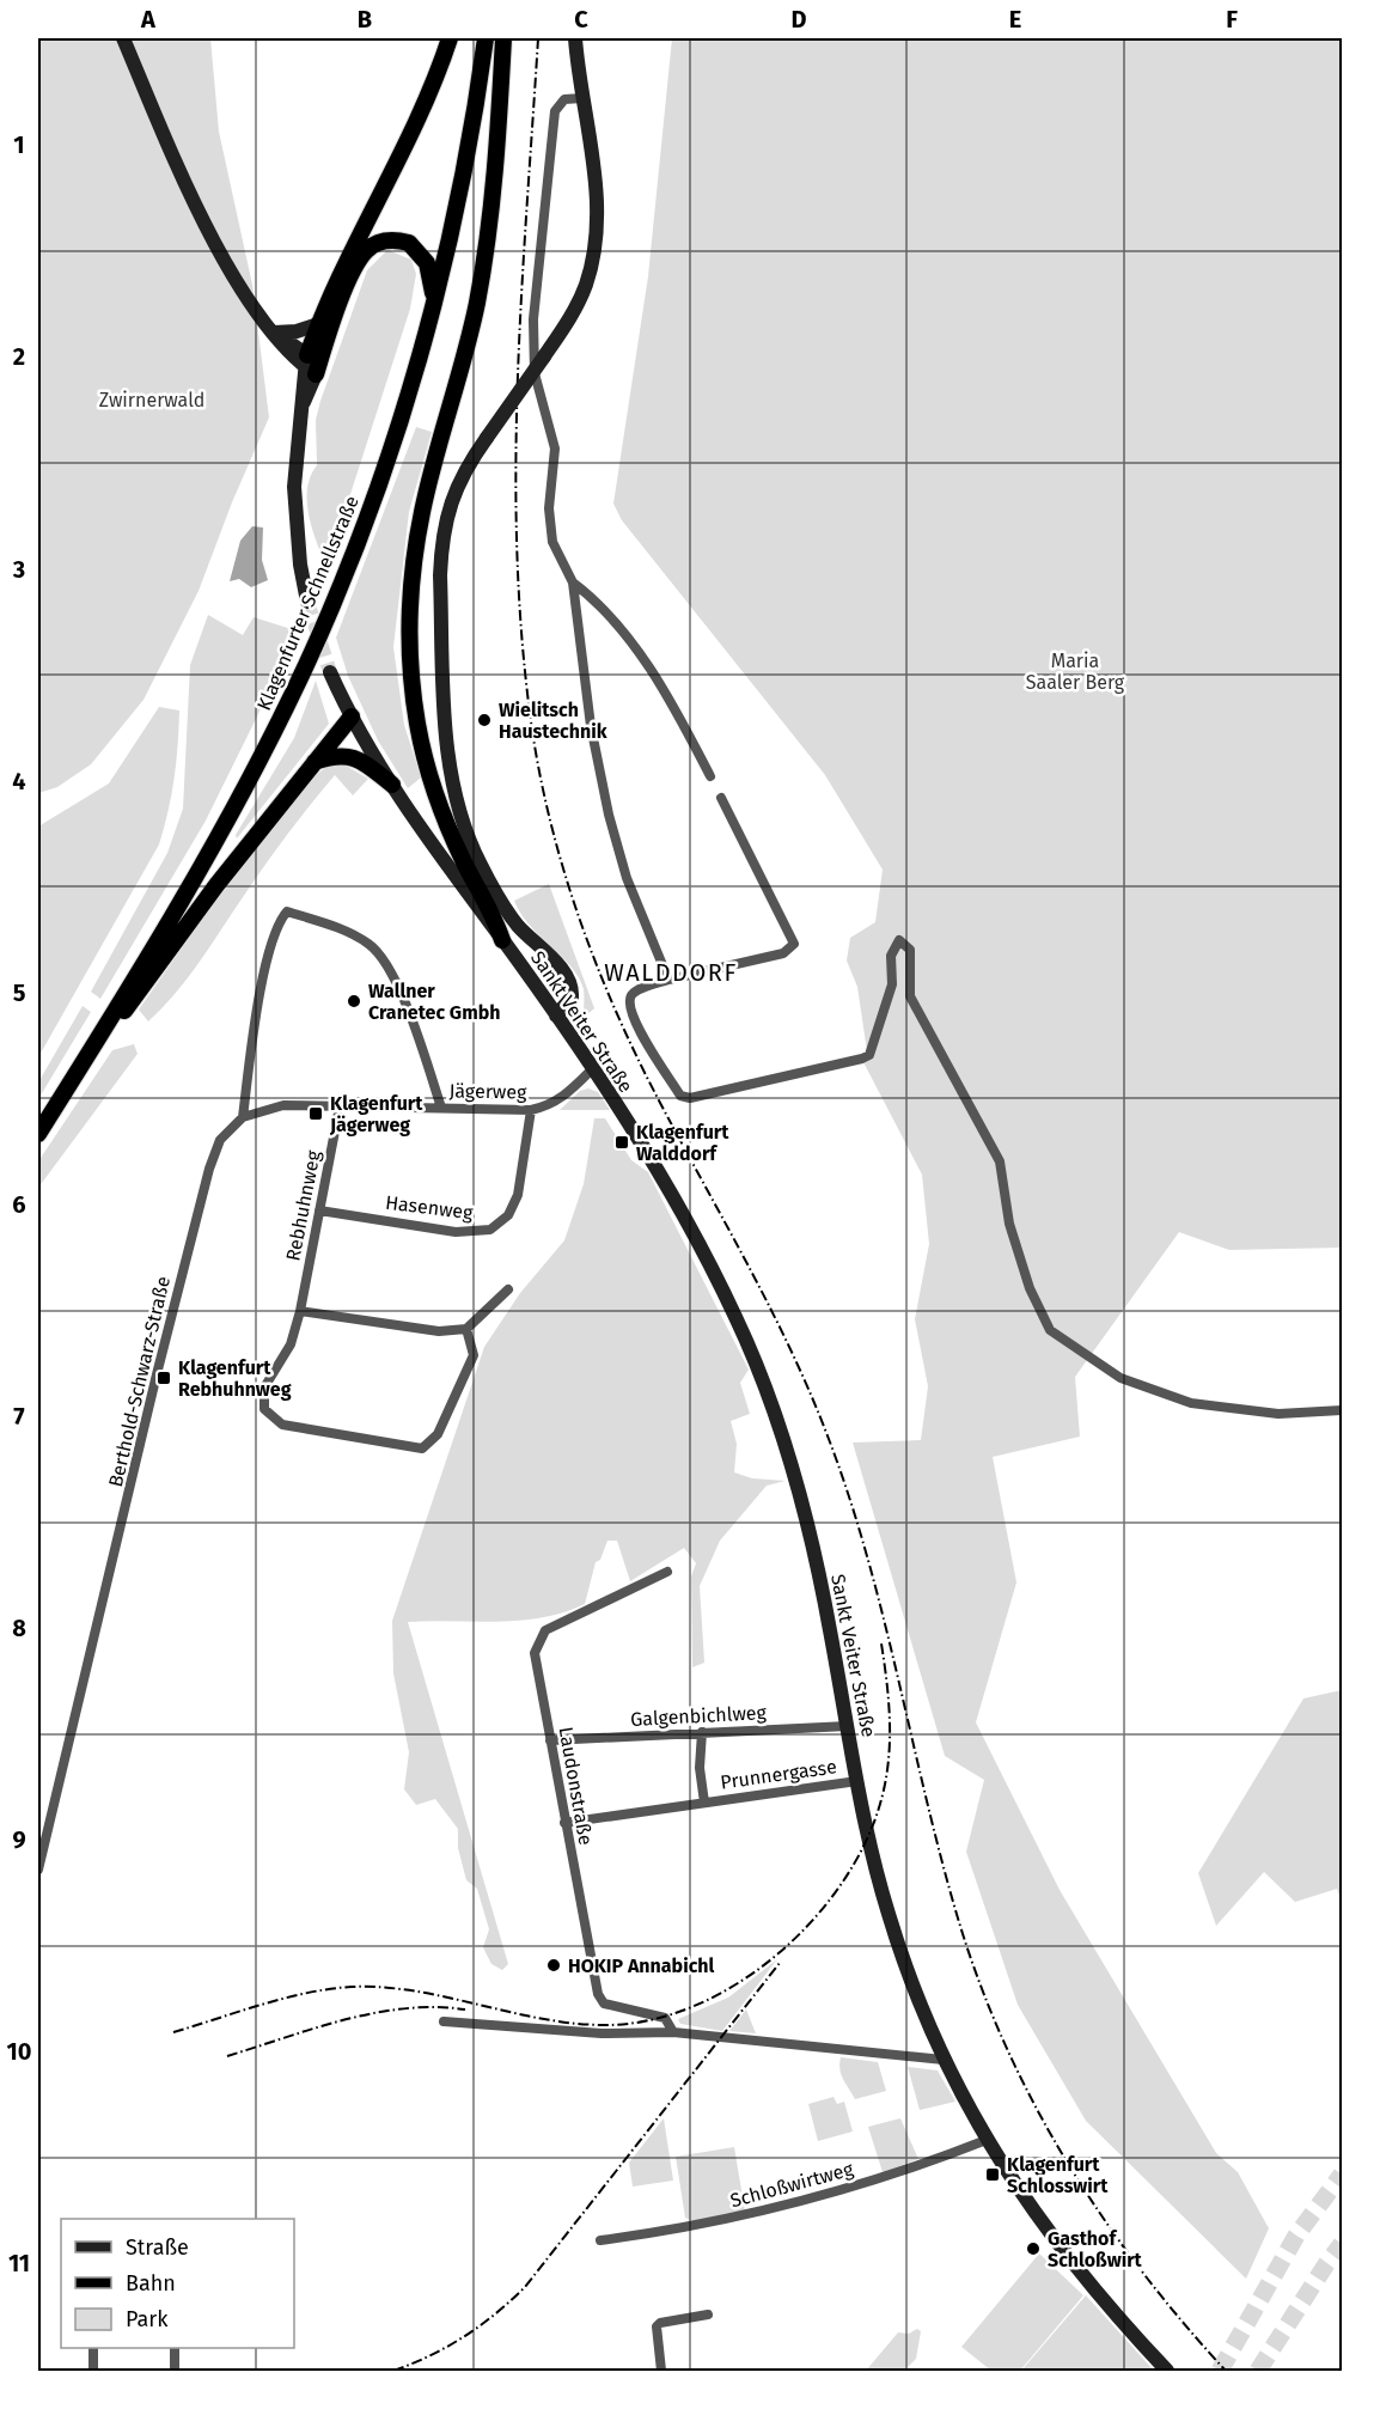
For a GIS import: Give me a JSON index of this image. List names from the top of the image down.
{
  "streets": {
    "highway": ["Klagenfurter Schnellstraße"],
    "main road": ["Sankt Veiter Straße"],
    "street": [
      "Jägerweg",
      "Rebhuhnweg",
      "Hasenweg",
      "Berthold-Schwarz-Straße",
      "Galgenbichlweg",
      "Prunnergasse",
      "Laudonstraße",
      "Schloßwirtweg"
    ]
  },
  "crossings": [
    ["Sankt Veiter Straße", "Jägerweg"],
    ["Sankt Veiter Straße", "Galgenbichlweg"],
    ["Sankt Veiter Straße", "Prunnergasse"],
    ["Sankt Veiter Straße", "Laudonstraße"],
    ["Sankt Veiter Straße", "Schloßwirtweg"],
    ["Jägerweg", "Rebhuhnweg"],
    ["Jägerweg", "Hasenweg"],
    ["Jägerweg", "Berthold-Schwarz-Straße"],
    ["Rebhuhnweg", "Hasenweg"],
    ["Galgenbichlweg", "Prunnergasse"],
    ["Galgenbichlweg", "Laudonstraße"],
    ["Prunnergasse", "Laudonstraße"]
  ],
  "districts": ["WALDDORF"],
  "parks": ["Zwirnerwald", "Maria Saaler Berg"],
  "places": {
    "other": [
      "Wielitsch Haustechnik",
      "Wallner Cranetec Gmbh",
      "HOKIP Annabichl",
      "Gasthof Schloßwirt"
    ],
    "transit": [
      "Klagenfurt Jägerweg",
      "Klagenfurt Walddorf",
      "Klagenfurt Rebhuhnweg",
      "Klagenfurt Schlosswirt"
    ]
  },
  "legend": ["Straße", "Bahn", "Park"],
  "grid": {
    "columns": [
      "A",
      "B",
      "C",
      "D",
      "E",
      "F"
    ],
    "rows": [
      "1",
      "2",
      "3",
      "4",
      "5",
      "6",
      "7",
      "8",
      "9",
      "10",
      "11"
    ]
  }
}
